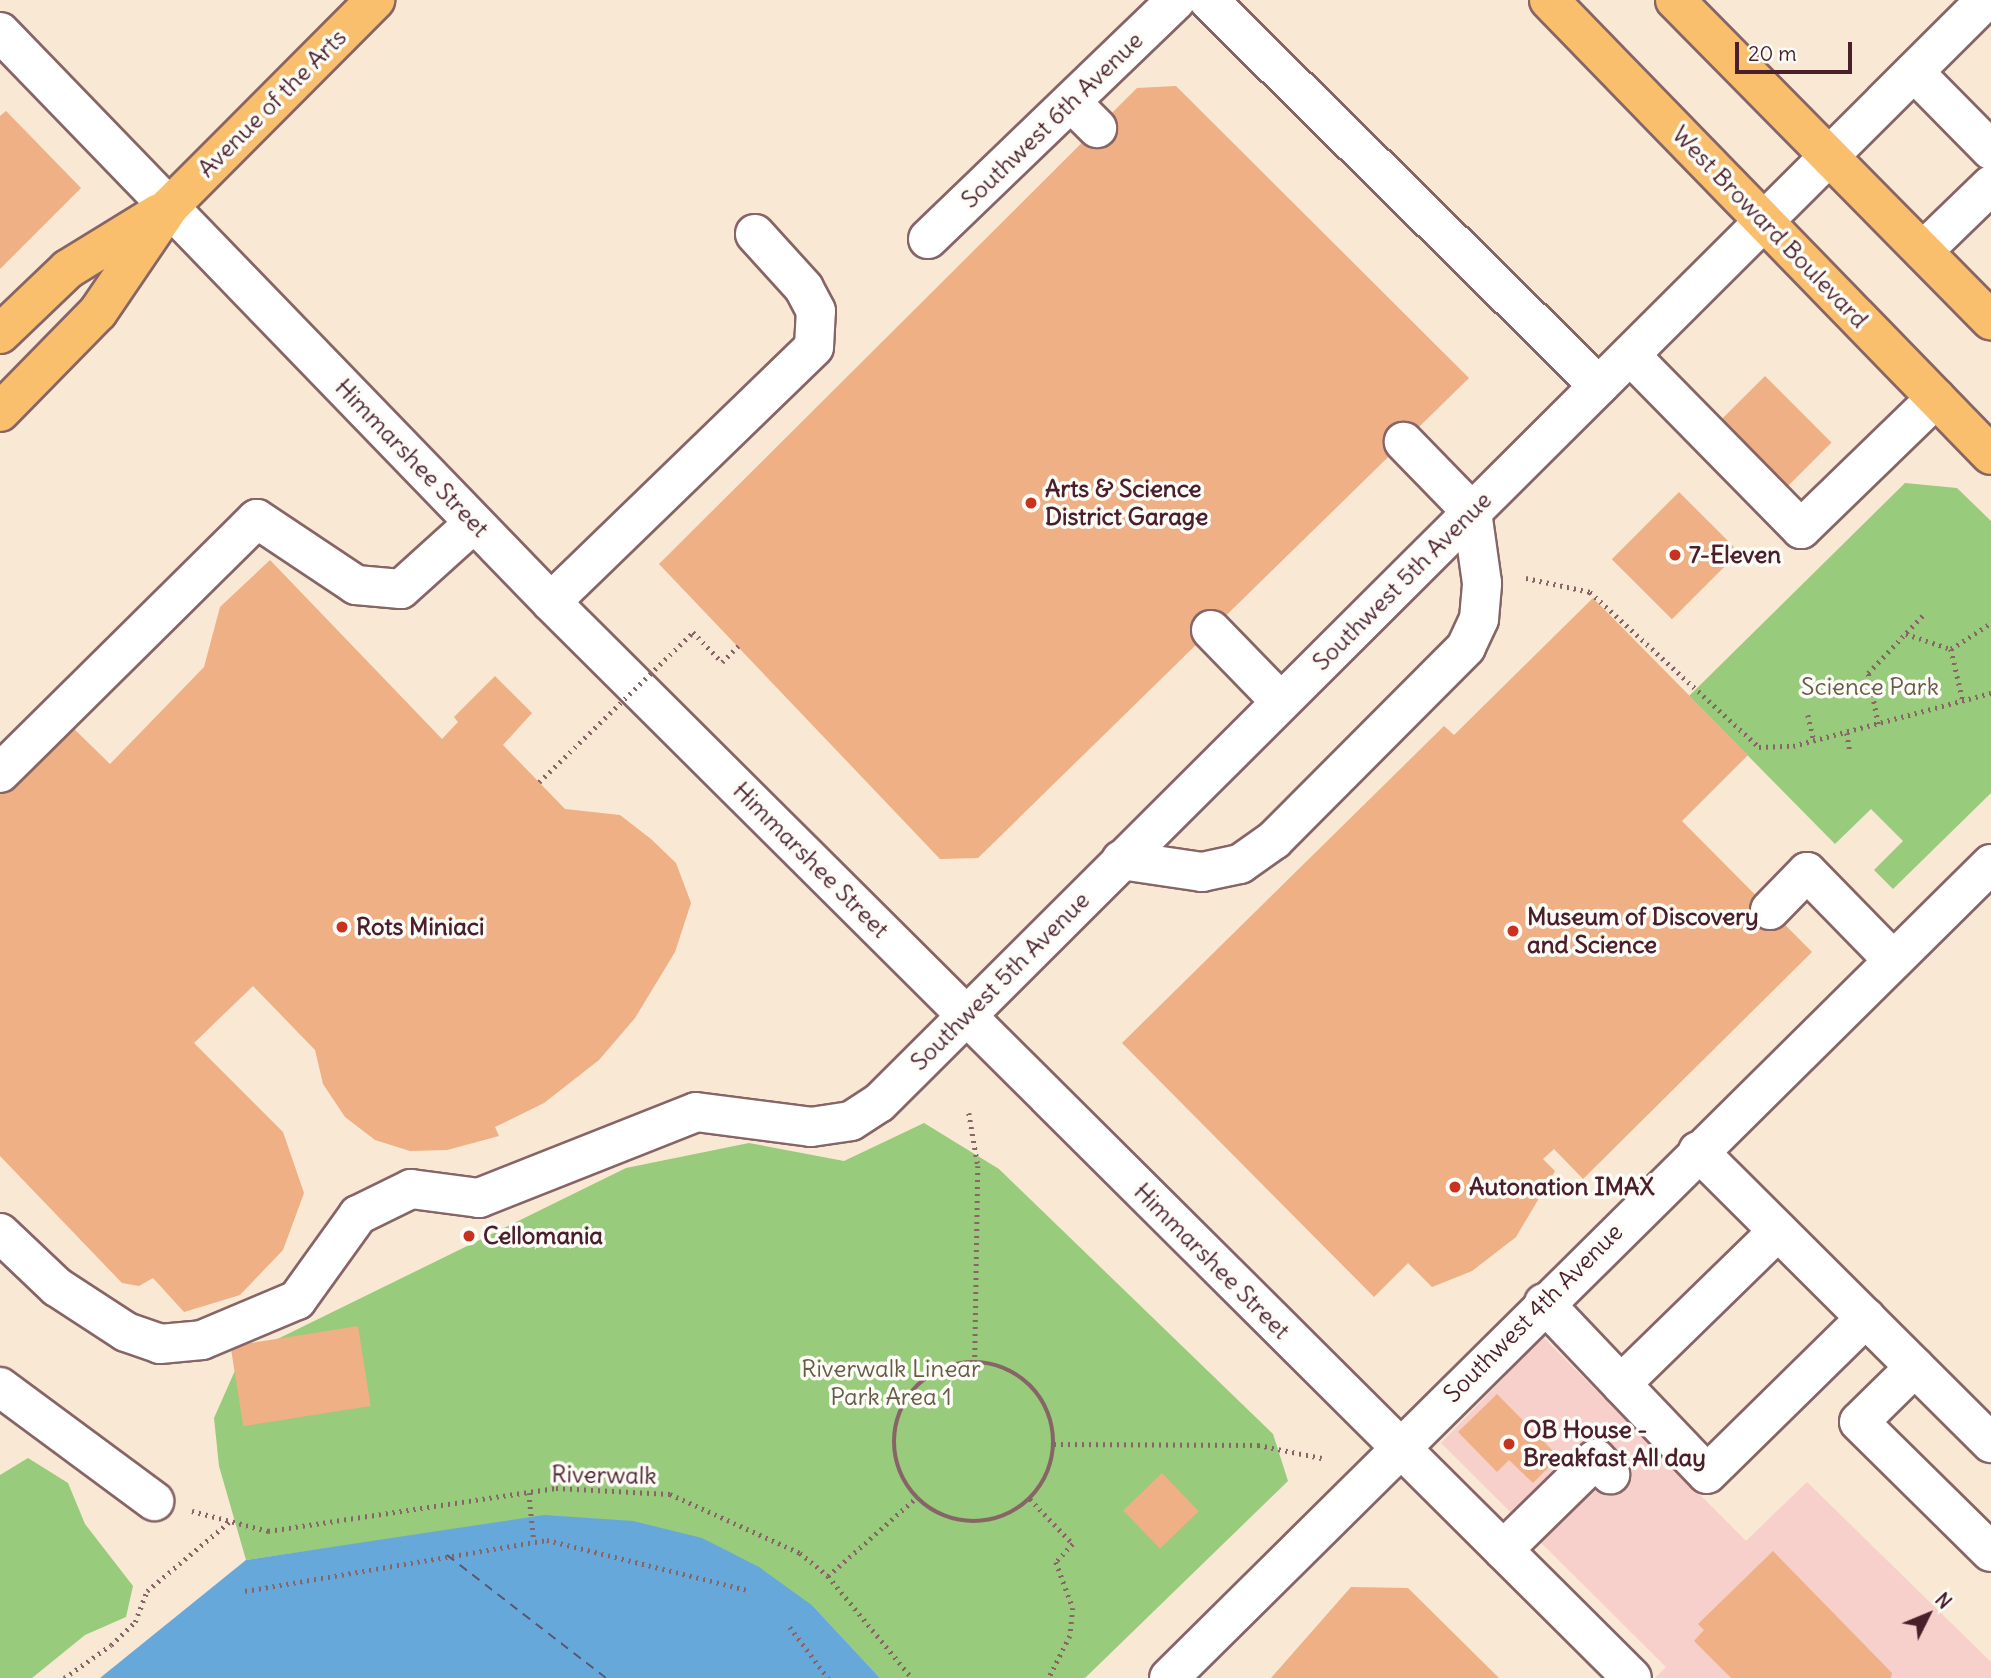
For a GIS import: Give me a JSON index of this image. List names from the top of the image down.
{
  "streets": {
    "main road": ["Avenue of the Arts", "West Broward Boulevard"],
    "street": [
      "Southwest 6th Avenue",
      "Himmarshee Street",
      "Southwest 5th Avenue",
      "Southwest 4th Avenue"
    ],
    "path": ["Riverwalk"]
  },
  "crossings": [
    ["Avenue of the Arts", "Himmarshee Street"],
    ["West Broward Boulevard", "Southwest 5th Avenue"],
    ["Himmarshee Street", "Southwest 5th Avenue"],
    ["Himmarshee Street", "Southwest 4th Avenue"]
  ],
  "parks": ["Science Park", "Riverwalk Linear Park Area 1"],
  "places": [
    "Arts & Science District Garage",
    "7-Eleven",
    "Rots Miniaci",
    "Museum of Discovery and Science",
    "Autonation IMAX",
    "Cellomania",
    "OB House - Breakfast All day"
  ],
  "scale_bar": "20 m",
  "north": "top right"
}
